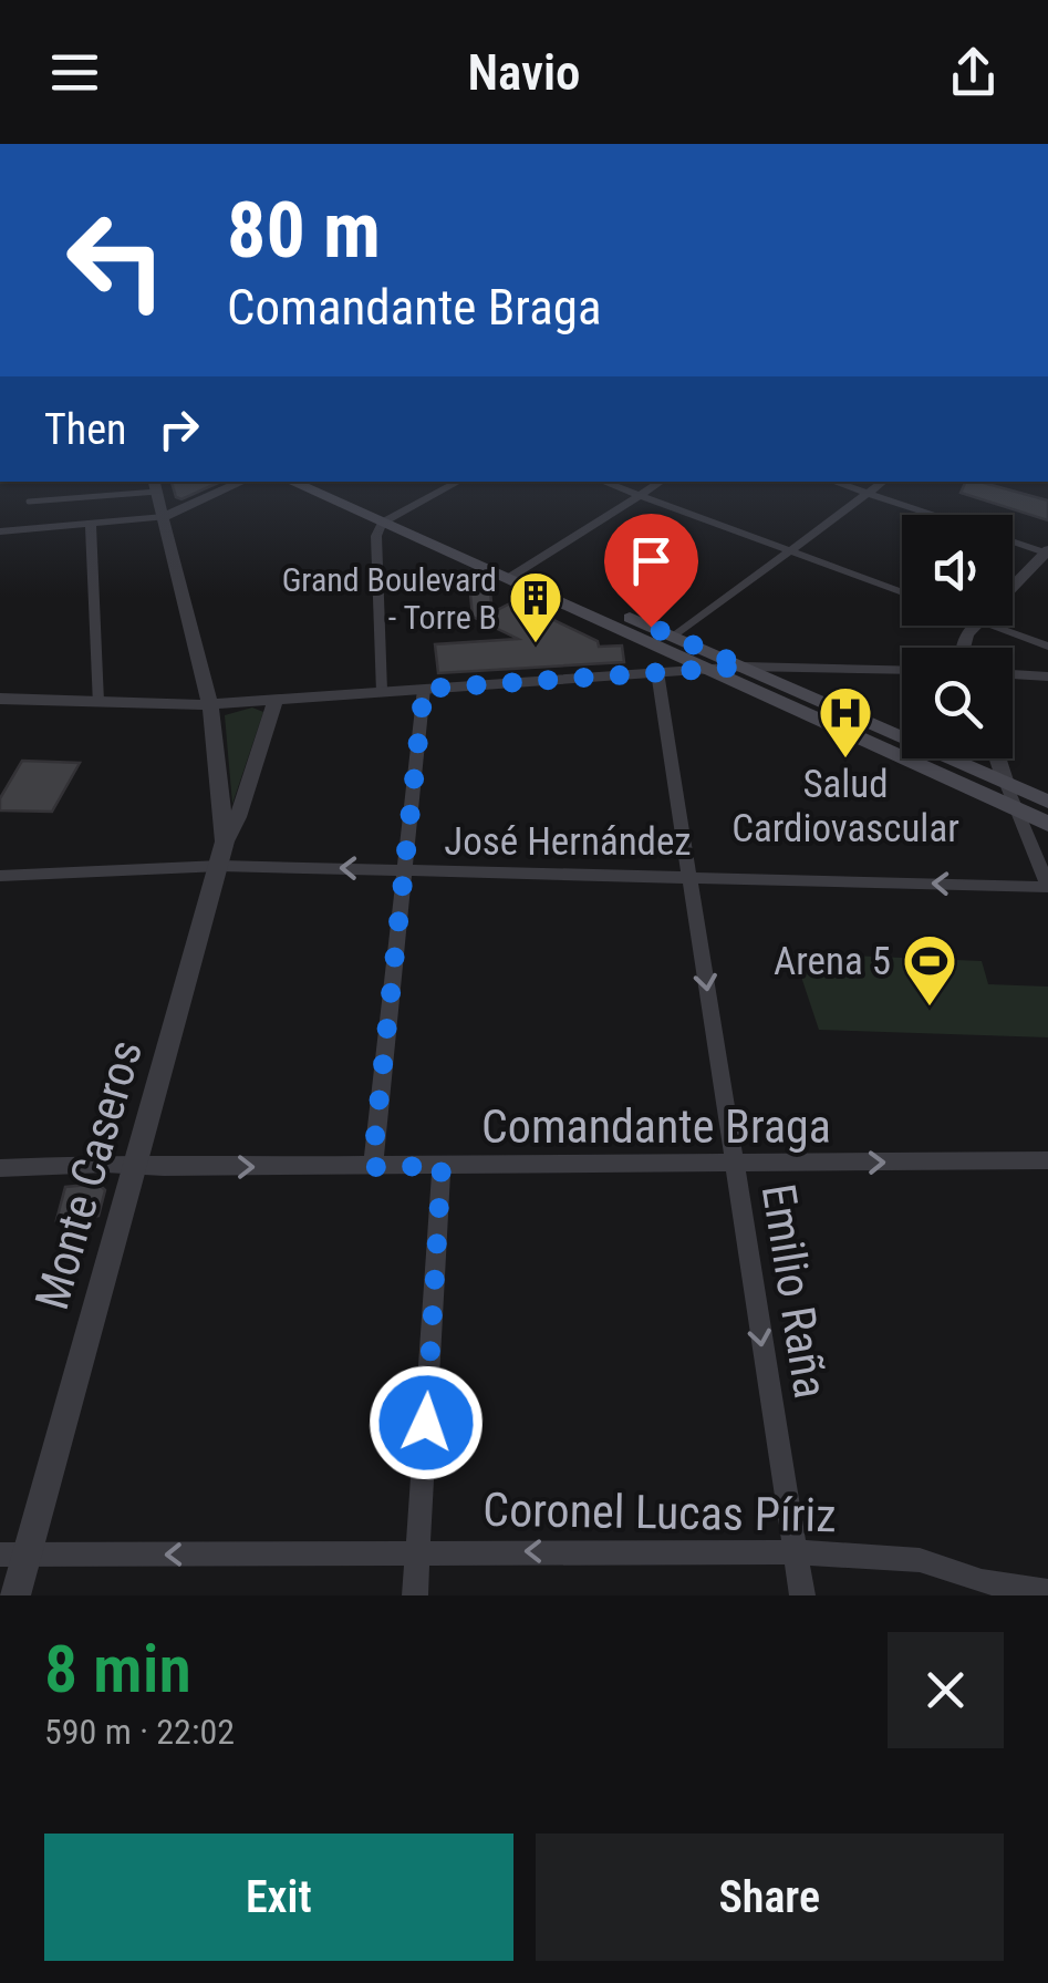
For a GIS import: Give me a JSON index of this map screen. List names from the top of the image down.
{
  "streets": {
    "street": [
      "José Hernández",
      "Comandante Braga",
      "Monte Caseros",
      "Emilio Raña",
      "Coronel Lucas Píriz"
    ]
  },
  "crossings": [
    ["José Hernández", "Monte Caseros"],
    ["José Hernández", "Emilio Raña"],
    ["Comandante Braga", "Monte Caseros"],
    ["Comandante Braga", "Emilio Raña"],
    ["Monte Caseros", "Coronel Lucas Píriz"],
    ["Emilio Raña", "Coronel Lucas Píriz"]
  ],
  "one_way": [
    "José Hernández",
    "Comandante Braga",
    "Emilio Raña",
    "Coronel Lucas Píriz"
  ],
  "places": {
    "building": ["Grand Boulevard - Torre B"],
    "hospital": ["Salud Cardiovascular"],
    "sports": ["Arena 5"]
  },
  "page": {
    "header": "Navio",
    "turn": ["80 m", "Comandante Braga"],
    "then": "Then",
    "heading": ["8 min", "590 m · 22:02"],
    "buttons": ["Exit", "Share"]
  }
}
